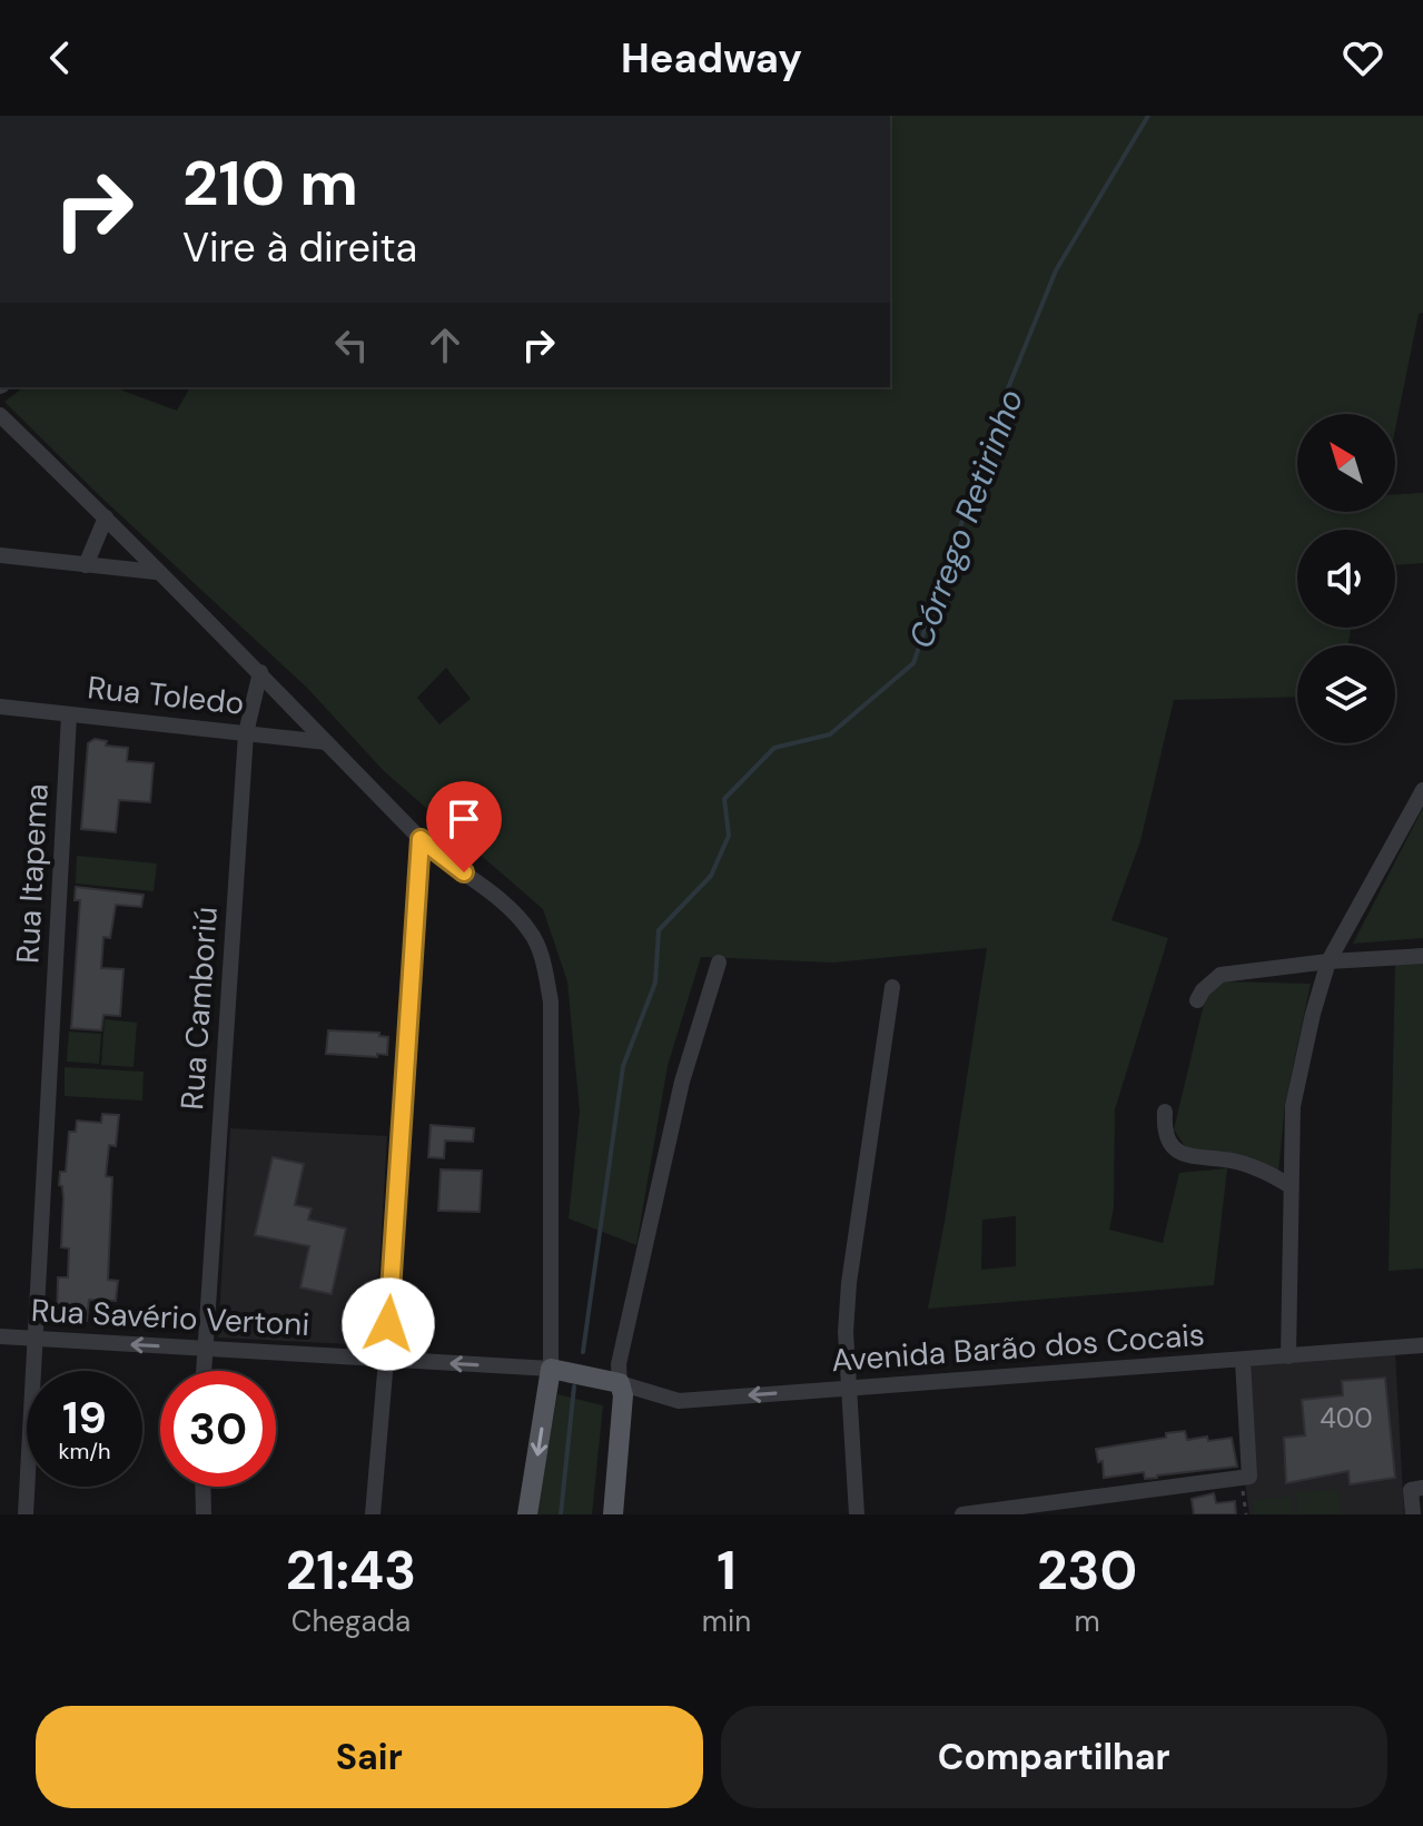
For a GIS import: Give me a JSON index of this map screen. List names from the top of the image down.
{
  "streets": {
    "street": [
      "Rua Toledo",
      "Rua Itapema",
      "Rua Camboriú",
      "Rua Savério Vertoni",
      "Avenida Barão dos Cocais"
    ]
  },
  "crossings": [
    ["Rua Toledo", "Rua Itapema"],
    ["Rua Toledo", "Rua Camboriú"],
    ["Rua Itapema", "Rua Savério Vertoni"],
    ["Rua Camboriú", "Rua Savério Vertoni"]
  ],
  "one_way": ["Rua Savério Vertoni"],
  "water": ["Córrego Retirinho"],
  "house_numbers": ["400"],
  "north": "top left",
  "page": {
    "header": "Headway",
    "turn": ["210 m", "Vire à direita"],
    "speed": "19 km/h",
    "limit": "30",
    "eta": [
      "21:43",
      "Chegada",
      "1",
      "min",
      "230",
      "m"
    ],
    "buttons": ["Sair", "Compartilhar"]
  }
}
